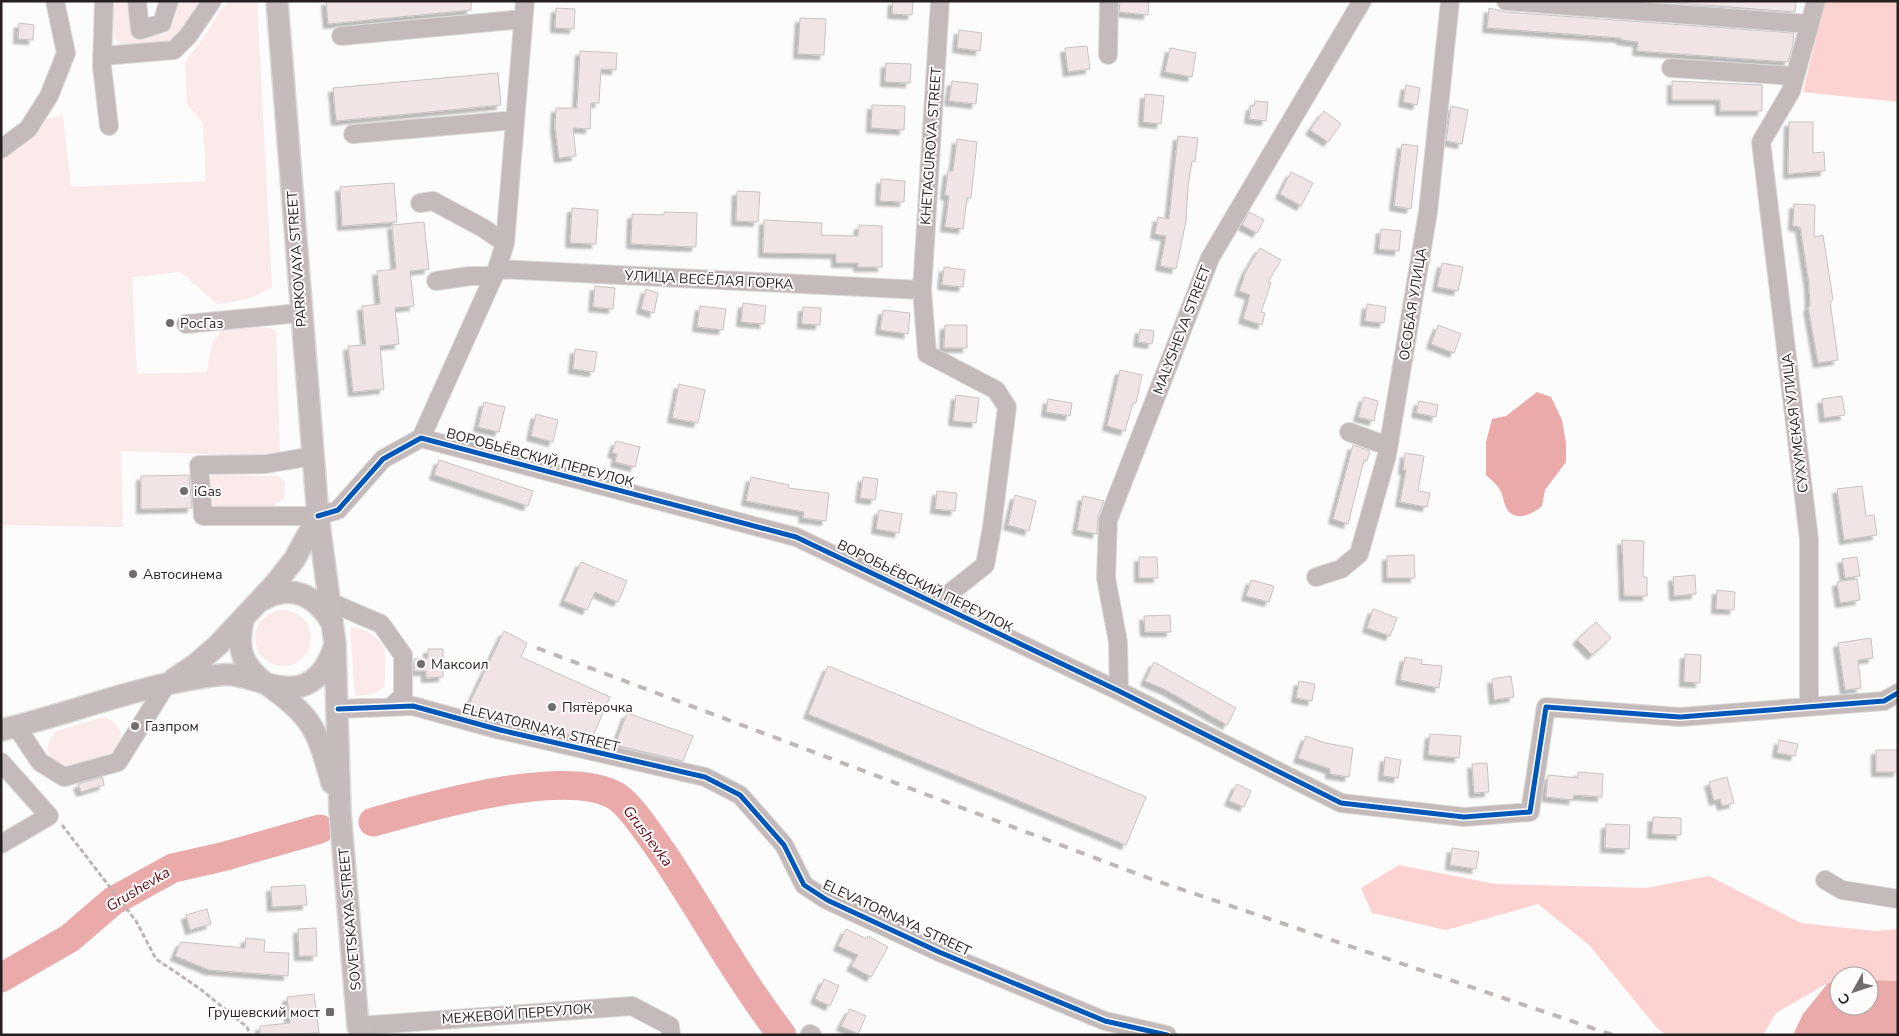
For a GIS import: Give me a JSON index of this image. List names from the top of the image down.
{
  "streets": {
    "main road": ["PARKOVAYA STREET", "SOVETSKAYA STREET"],
    "street": [
      "KHETAGUROVA STREET",
      "УЛИЦА ВЕСЁЛАЯ ГОРКА",
      "ОСОБАЯ УЛИЦА",
      "MALYSHEVA STREET",
      "СУХУМСКАЯ УЛИЦА",
      "ВОРОБЬЁВСКИЙ ПЕРЕУЛОК",
      "ELEVATORNAYA STREET",
      "МЕЖЕВОЙ ПЕРЕУЛОК"
    ]
  },
  "crossings": [
    ["KHETAGUROVA STREET", "УЛИЦА ВЕСЁЛАЯ ГОРКА"],
    ["KHETAGUROVA STREET", "ВОРОБЬЁВСКИЙ ПЕРЕУЛОК"],
    ["PARKOVAYA STREET", "SOVETSKAYA STREET"],
    ["MALYSHEVA STREET", "ВОРОБЬЁВСКИЙ ПЕРЕУЛОК"],
    ["СУХУМСКАЯ УЛИЦА", "ВОРОБЬЁВСКИЙ ПЕРЕУЛОК"],
    ["ELEVATORNAYA STREET", "SOVETSKAYA STREET"],
    ["SOVETSKAYA STREET", "МЕЖЕВОЙ ПЕРЕУЛОК"]
  ],
  "water": ["Grushevka"],
  "places": {
    "other": [
      "РосГаз",
      "iGas",
      "Автосинема",
      "Максоил",
      "Пятёрочка",
      "Газпром"
    ],
    "transit": ["Грушевский мост"]
  },
  "north": "bottom left"
}
